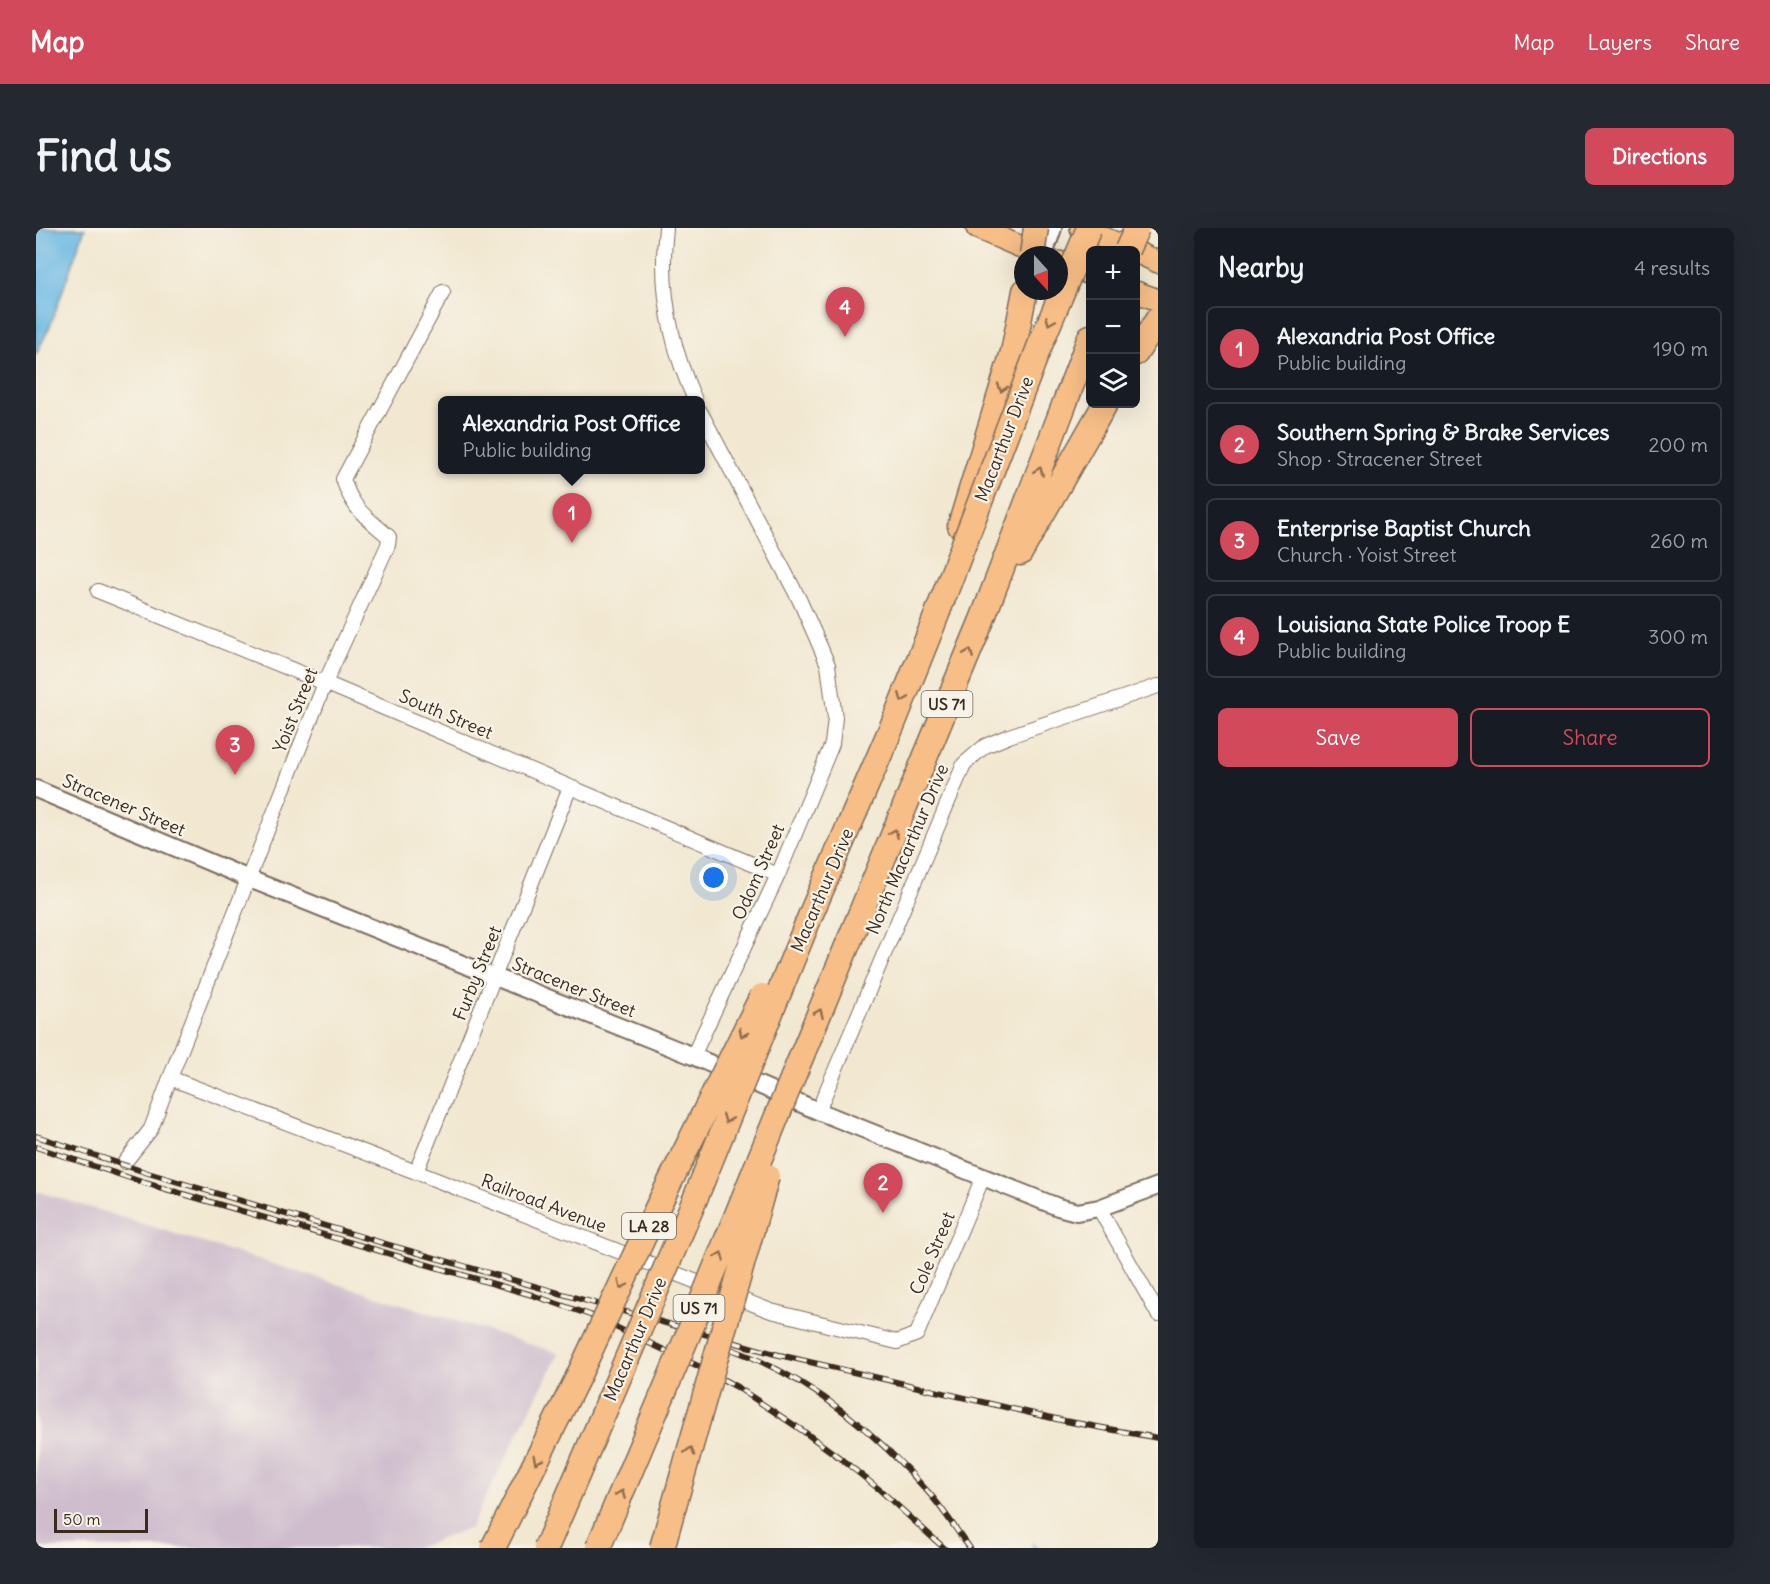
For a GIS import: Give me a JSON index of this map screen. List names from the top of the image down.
{
  "streets": {
    "highway": ["Macarthur Drive", "US 71", "LA 28"],
    "street": [
      "Yoist Street",
      "South Street",
      "Stracener Street",
      "North Macarthur Drive",
      "Odom Street",
      "Furby Street",
      "Railroad Avenue",
      "Cole Street"
    ]
  },
  "crossings": [
    ["Macarthur Drive", "LA 28"],
    ["Yoist Street", "South Street"],
    ["Yoist Street", "Stracener Street"],
    ["Yoist Street", "Railroad Avenue"],
    ["South Street", "Odom Street"],
    ["South Street", "Furby Street"],
    ["Stracener Street", "North Macarthur Drive"],
    ["Stracener Street", "Odom Street"],
    ["Stracener Street", "Furby Street"],
    ["Stracener Street", "Cole Street"],
    ["Furby Street", "Railroad Avenue"],
    ["Railroad Avenue", "Cole Street"]
  ],
  "scale_bar": "50 m",
  "north": "bottom",
  "page": {
    "header": "Map",
    "nav": ["Map", "Layers", "Share"],
    "buttons": [
      "Directions",
      ["Save", "Share"]
    ],
    "title": "Find us",
    "heading": ["Nearby", "4 results"],
    "map_buttons": ["+", "−"],
    "pins": [
      "4",
      "1",
      "3",
      "2"
    ],
    "list": [
      {
        "mark": "1",
        "name": "Alexandria Post Office",
        "note": "Public building",
        "value": "190 m"
      },
      {
        "mark": "2",
        "name": "Southern Spring & Brake Services",
        "note": "Shop · Stracener Street",
        "value": "200 m"
      },
      {
        "mark": "3",
        "name": "Enterprise Baptist Church",
        "note": "Church · Yoist Street",
        "value": "260 m"
      },
      {
        "mark": "4",
        "name": "Louisiana State Police Troop E",
        "note": "Public building",
        "value": "300 m"
      }
    ],
    "popup": ["Alexandria Post Office", "Public building"],
    "scale": "50 m"
  }
}
